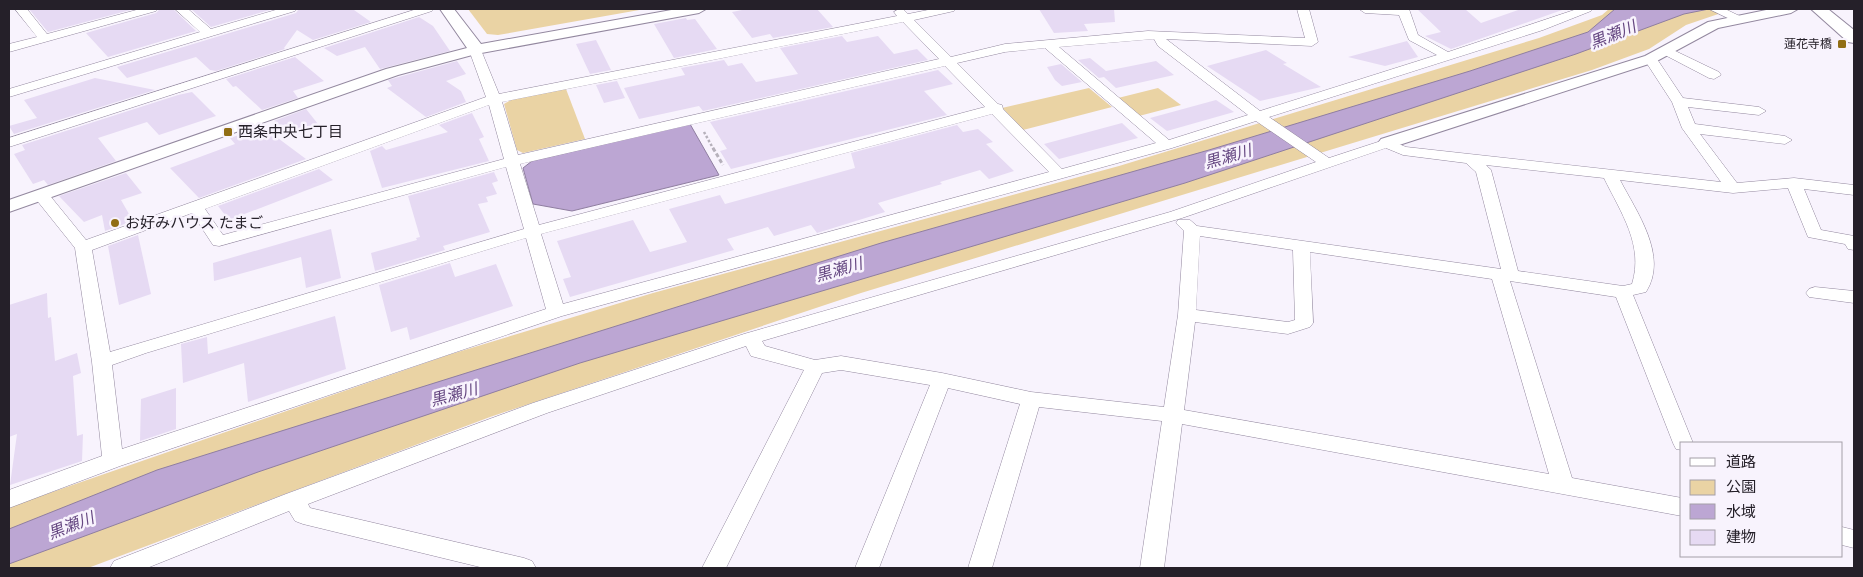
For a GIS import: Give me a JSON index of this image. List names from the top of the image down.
{
  "water": ["黒瀬川"],
  "places": {
    "transit": ["蓮花寺橋", "西条中央七丁目"],
    "other": ["お好みハウス たまご"]
  },
  "legend": [
    "道路",
    "公園",
    "水域",
    "建物"
  ]
}
